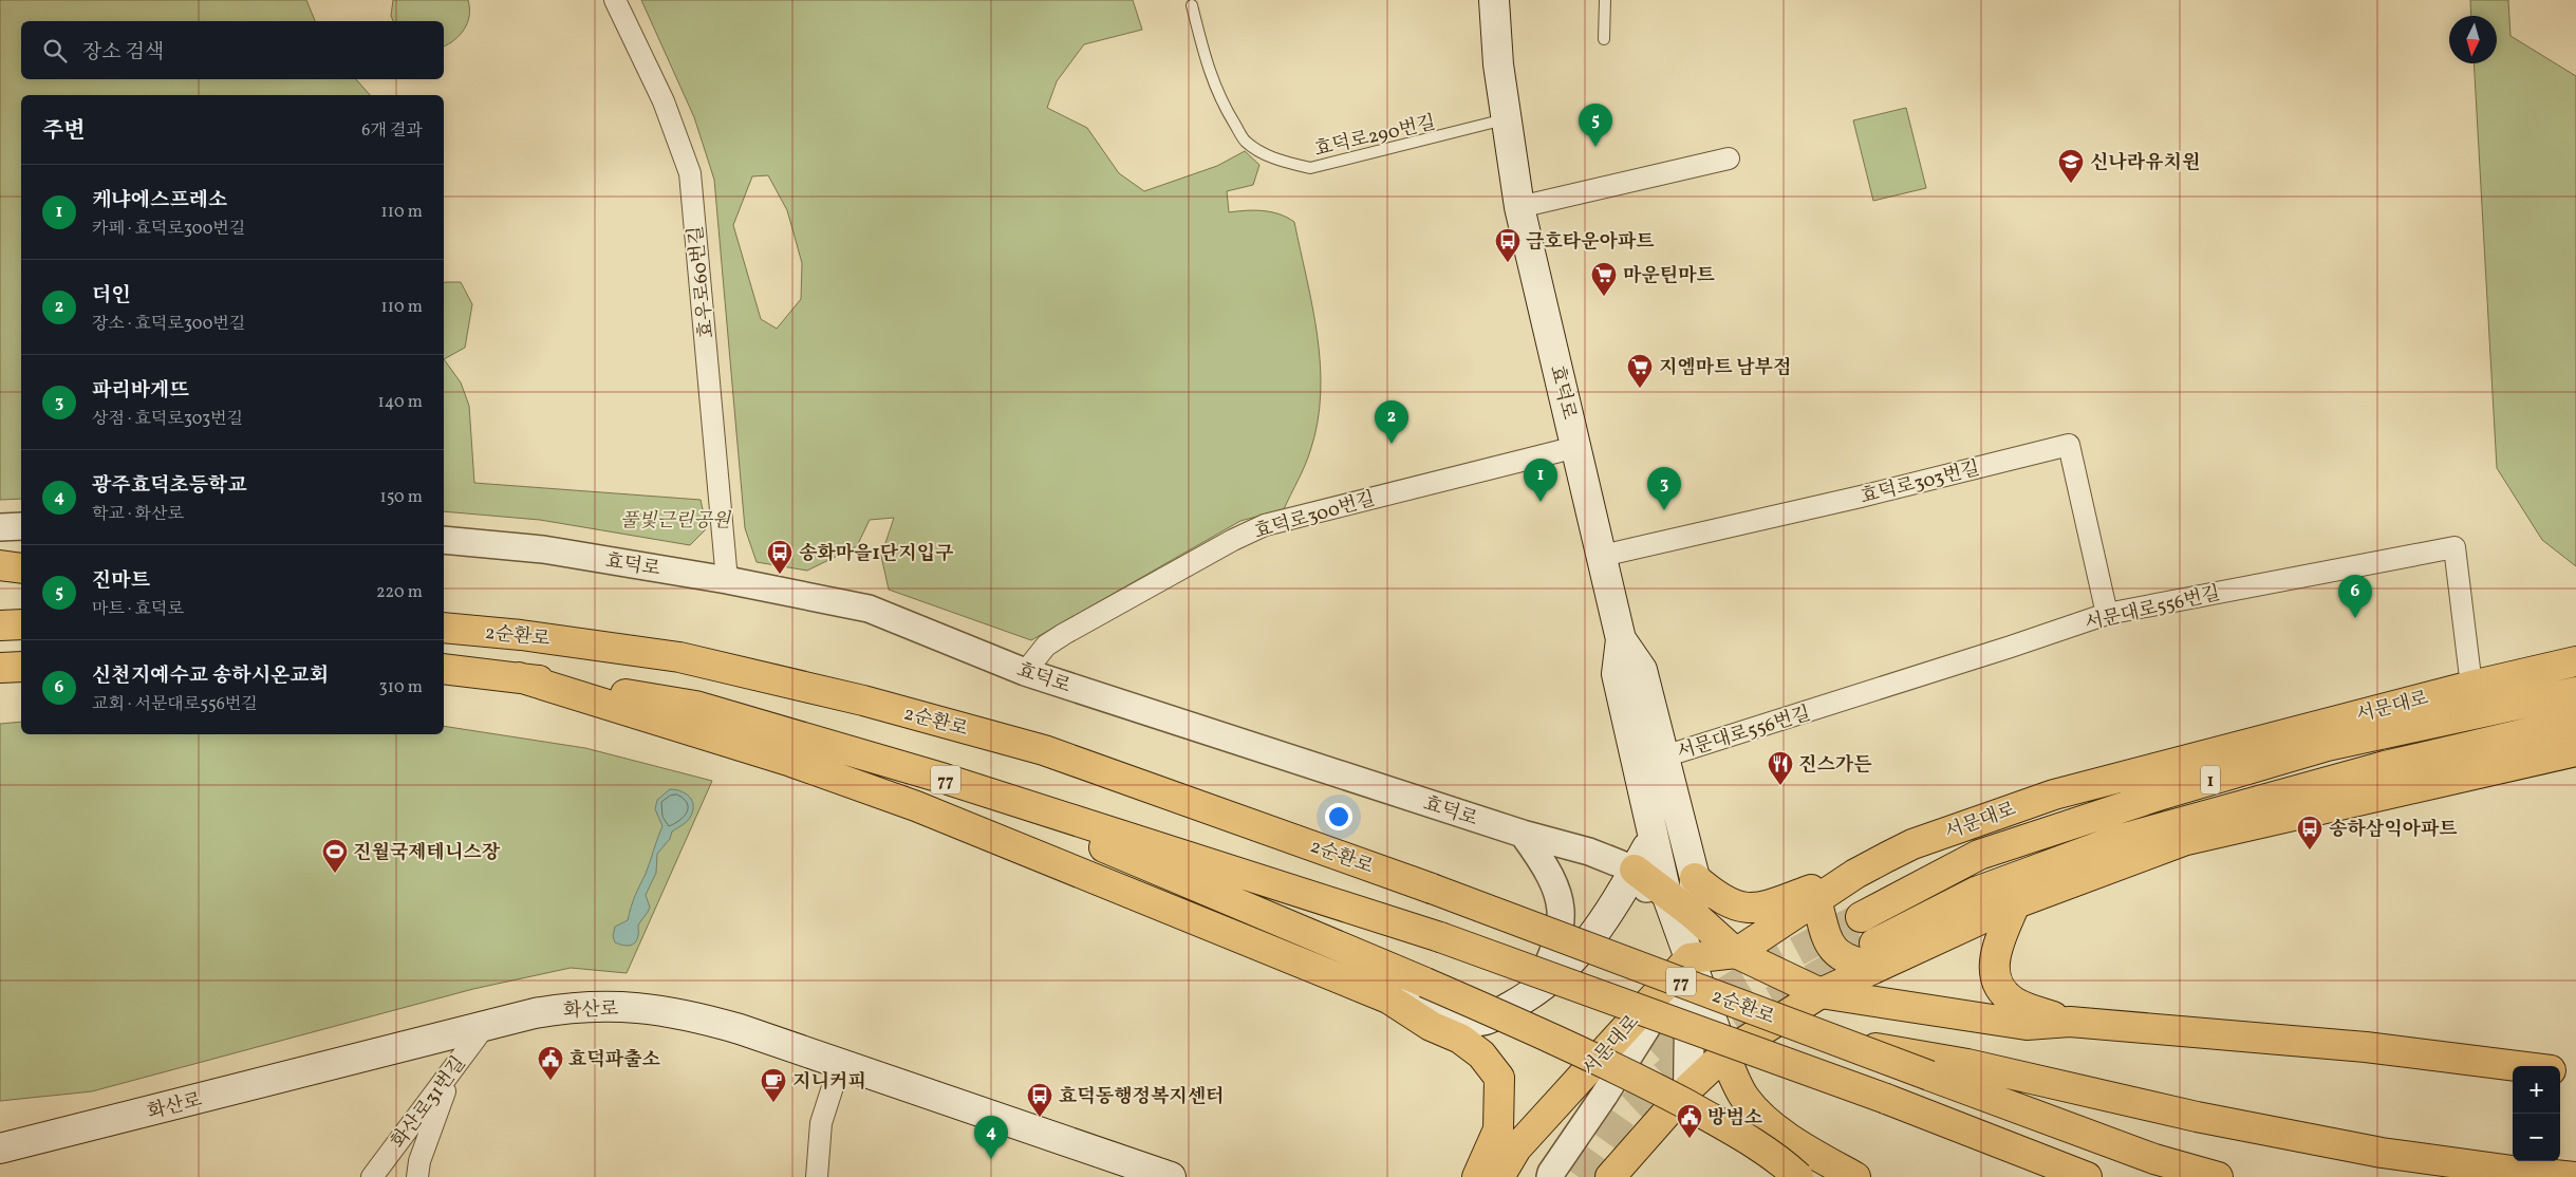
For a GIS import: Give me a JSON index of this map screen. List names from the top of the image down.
{
  "streets": {
    "main road": [
      "효덕로",
      "2순환로",
      "서문대로",
      "77",
      "1",
      "화산로"
    ],
    "street": [
      "효우로60번길",
      "효덕로303번길",
      "효덕로300번길",
      "서문대로556번길",
      "화산로31번길"
    ],
    "lane": ["효덕로290번길"]
  },
  "crossings": [
    ["효덕로290번길", "효덕로"],
    ["효우로60번길", "효덕로"],
    ["효덕로", "효덕로303번길"],
    ["효덕로", "효덕로300번길"],
    ["효덕로", "서문대로556번길"],
    ["효덕로", "서문대로"],
    ["효덕로303번길", "서문대로556번길"],
    ["서문대로556번길", "서문대로"],
    ["화산로", "화산로31번길"]
  ],
  "parks": ["풀빛근린공원"],
  "places": {
    "school or university": ["신나라유치원"],
    "bus stop": [
      "금호타운아파트",
      "송화마을1단지입구",
      "송하삼익아파트",
      "효덕동행정복지센터"
    ],
    "supermarket": ["마운틴마트", "지엠마트 남부점"],
    "restaurant": ["진스가든"],
    "sports": ["진월국제테니스장"],
    "public building": ["효덕파출소", "방범소"],
    "cafe": ["지니커피"]
  },
  "north": "bottom",
  "page": {
    "search": "장소 검색",
    "heading": ["주변", "6개 결과"],
    "pins": [
      "5",
      "2",
      "1",
      "3",
      "6",
      "4"
    ],
    "list": [
      {
        "mark": "1",
        "name": "케냐에스프레소",
        "note": "카페 · 효덕로300번길",
        "value": "110 m"
      },
      {
        "mark": "2",
        "name": "더인",
        "note": "장소 · 효덕로300번길",
        "value": "110 m"
      },
      {
        "mark": "3",
        "name": "파리바게뜨",
        "note": "상점 · 효덕로303번길",
        "value": "140 m"
      },
      {
        "mark": "4",
        "name": "광주효덕초등학교",
        "note": "학교 · 화산로",
        "value": "150 m"
      },
      {
        "mark": "5",
        "name": "진마트",
        "note": "마트 · 효덕로",
        "value": "220 m"
      },
      {
        "mark": "6",
        "name": "신천지예수교 송하시온교회",
        "note": "교회 · 서문대로556번길",
        "value": "310 m"
      }
    ],
    "map_buttons": ["+", "−"]
  }
}
